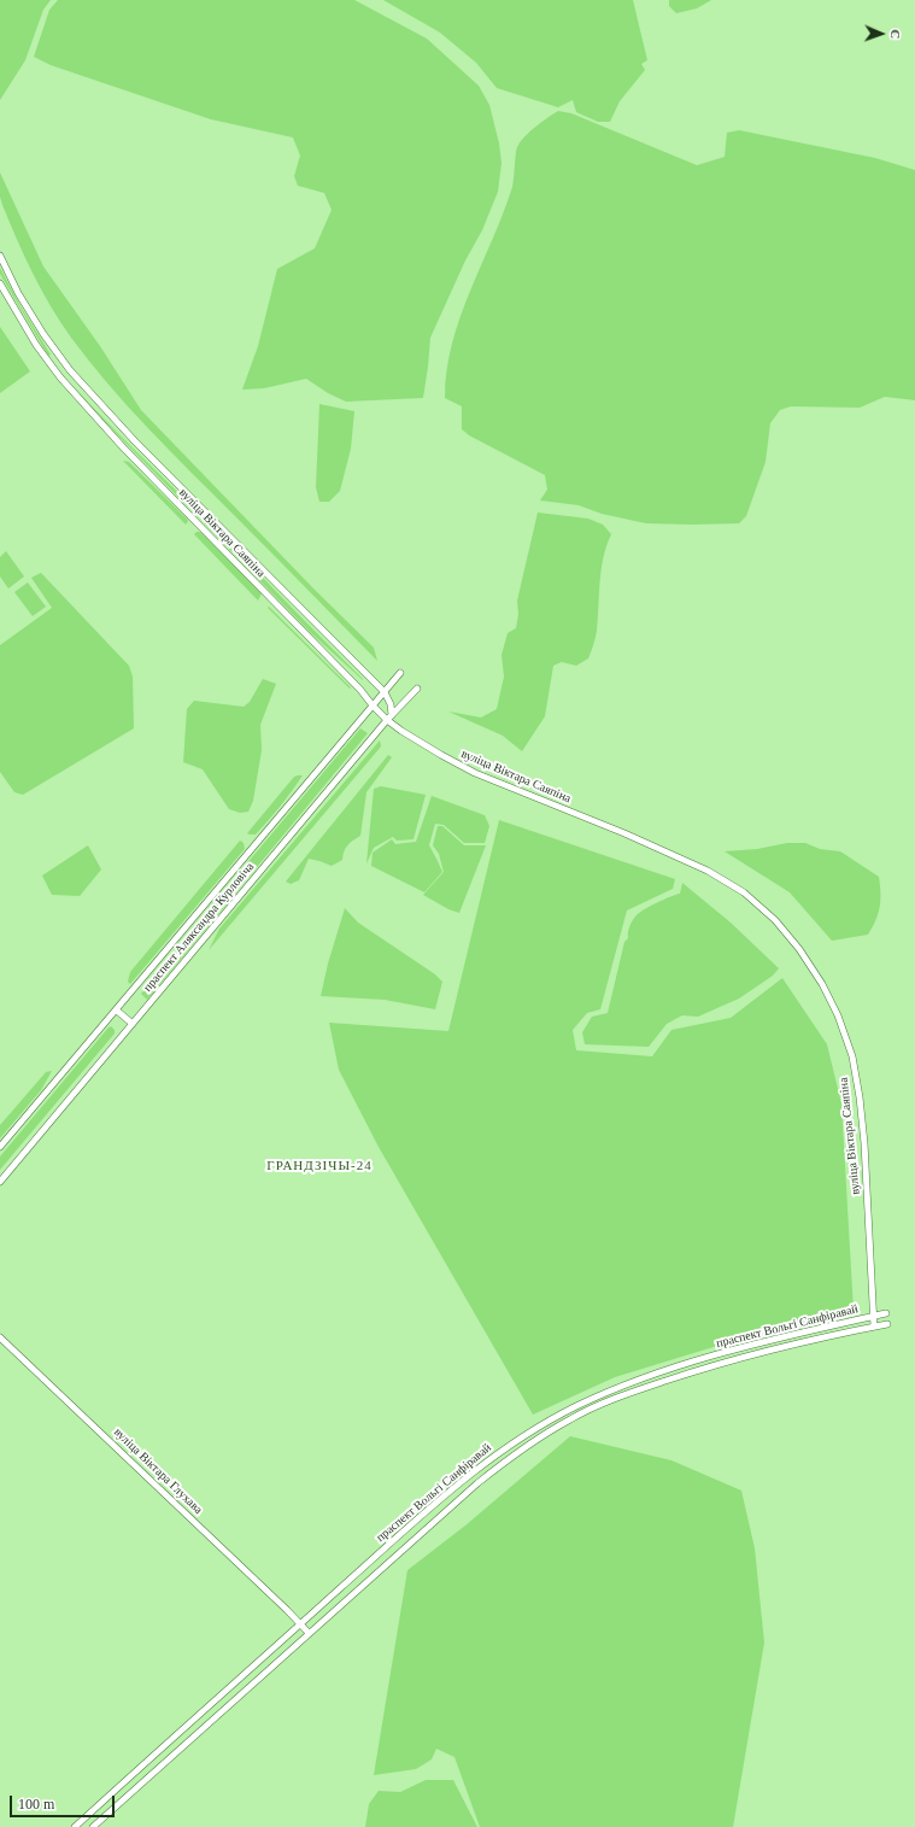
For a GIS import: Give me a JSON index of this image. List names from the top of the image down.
{
  "streets": {
    "street": [
      "вуліца Віктара Саяпіна",
      "праспект Аляксандра Курловіча",
      "праспект Вольгі Санфіравай",
      "вуліца Віктара Глухава"
    ]
  },
  "crossings": [
    ["вуліца Віктара Саяпіна", "праспект Аляксандра Курловіча"],
    ["вуліца Віктара Саяпіна", "праспект Вольгі Санфіравай"],
    ["праспект Вольгі Санфіравай", "вуліца Віктара Глухава"]
  ],
  "districts": ["ГРАНДЗІЧЫ-24"],
  "scale_bar": "100 m",
  "north": "right"
}
